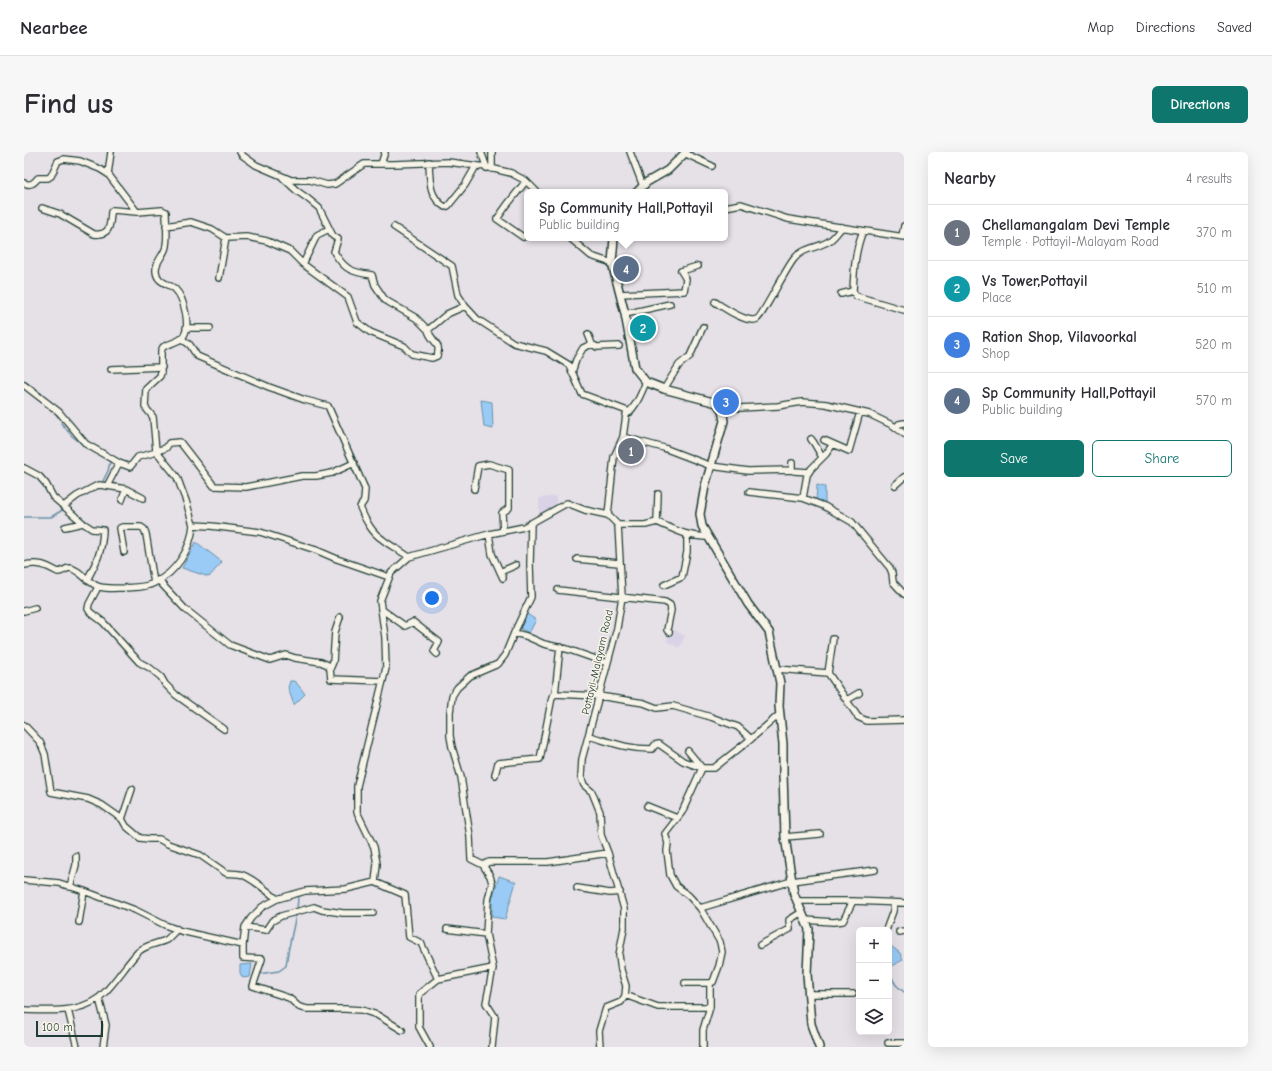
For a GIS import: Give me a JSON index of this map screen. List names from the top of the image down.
{
  "streets": {
    "street": ["Pottayil-Malayam Road"]
  },
  "scale_bar": "100 m",
  "page": {
    "header": "Nearbee",
    "nav": ["Map", "Directions", "Saved"],
    "buttons": [
      "Directions",
      ["Save", "Share"]
    ],
    "title": "Find us",
    "heading": ["Nearby", "4 results"],
    "popup": ["Sp Community Hall,Pottayil", "Public building"],
    "list": [
      {
        "mark": "1",
        "name": "Chellamangalam Devi Temple",
        "note": "Temple · Pottayil-Malayam Road",
        "value": "370 m"
      },
      {
        "mark": "2",
        "name": "Vs Tower,Pottayil",
        "note": "Place",
        "value": "510 m"
      },
      {
        "mark": "3",
        "name": "Ration Shop, Vilavoorkal",
        "note": "Shop",
        "value": "520 m"
      },
      {
        "mark": "4",
        "name": "Sp Community Hall,Pottayil",
        "note": "Public building",
        "value": "570 m"
      }
    ],
    "pins": [
      "4",
      "2",
      "3",
      "1"
    ],
    "map_buttons": ["+", "−"],
    "scale": "100 m"
  }
}
